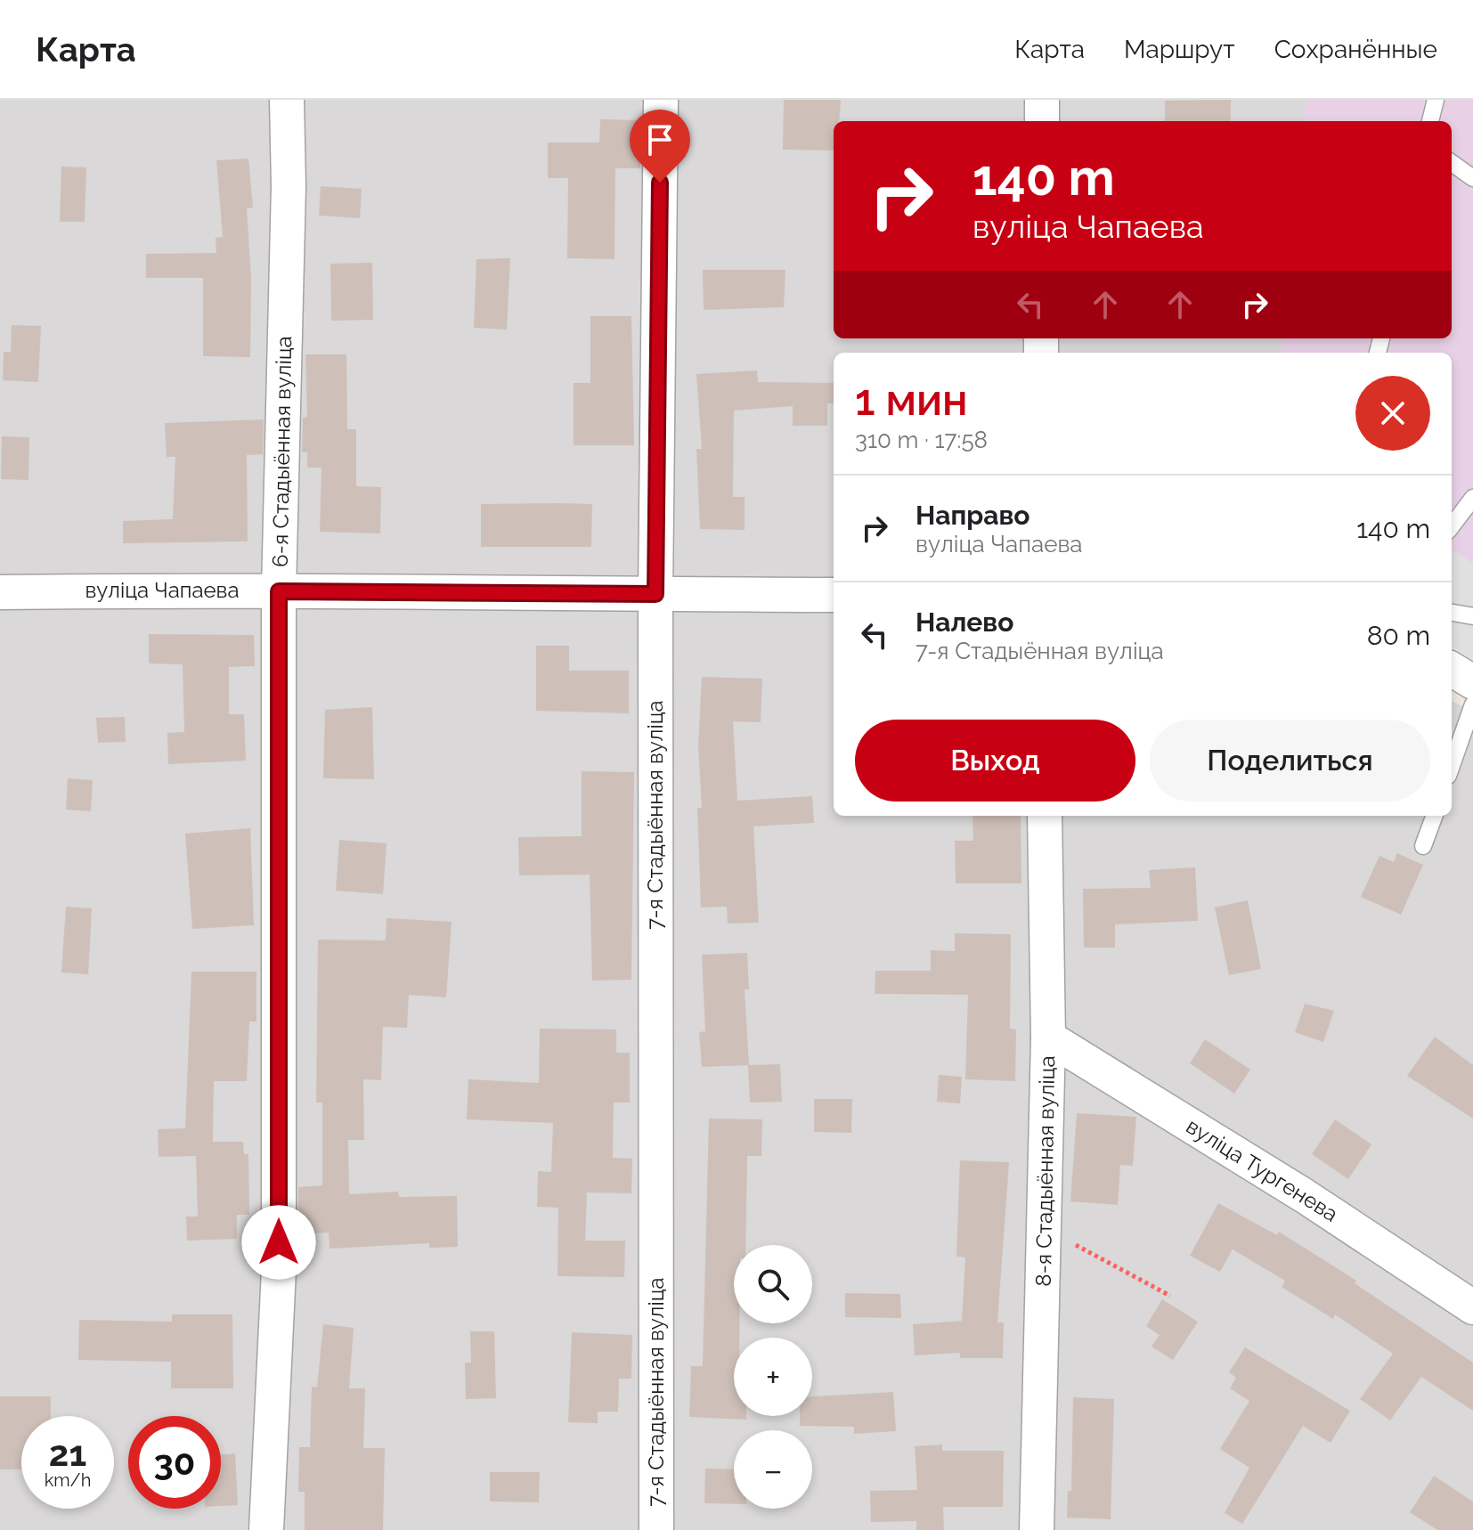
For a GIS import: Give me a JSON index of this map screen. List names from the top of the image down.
{
  "streets": {
    "street": [
      "6-я Стадыённая вуліца",
      "вуліца Чапаева",
      "7-я Стадыённая вуліца",
      "вуліца Тургенева",
      "8-я Стадыённая вуліца"
    ]
  },
  "crossings": [
    ["6-я Стадыённая вуліца", "вуліца Чапаева"],
    ["вуліца Чапаева", "7-я Стадыённая вуліца"],
    ["вуліца Тургенева", "8-я Стадыённая вуліца"]
  ],
  "page": {
    "header": "Карта",
    "nav": ["Карта", "Маршрут", "Сохранённые"],
    "turn": ["140 m", "вуліца Чапаева"],
    "heading": ["1 мин", "310 m · 17:58"],
    "list": [
      {
        "name": "Направо",
        "note": "вуліца Чапаева",
        "value": "140 m"
      },
      {
        "name": "Налево",
        "note": "7-я Стадыённая вуліца",
        "value": "80 m"
      }
    ],
    "buttons": ["Выход", "Поделиться"],
    "map_buttons": ["+", "−"],
    "speed": "21 km/h",
    "limit": "30"
  }
}
